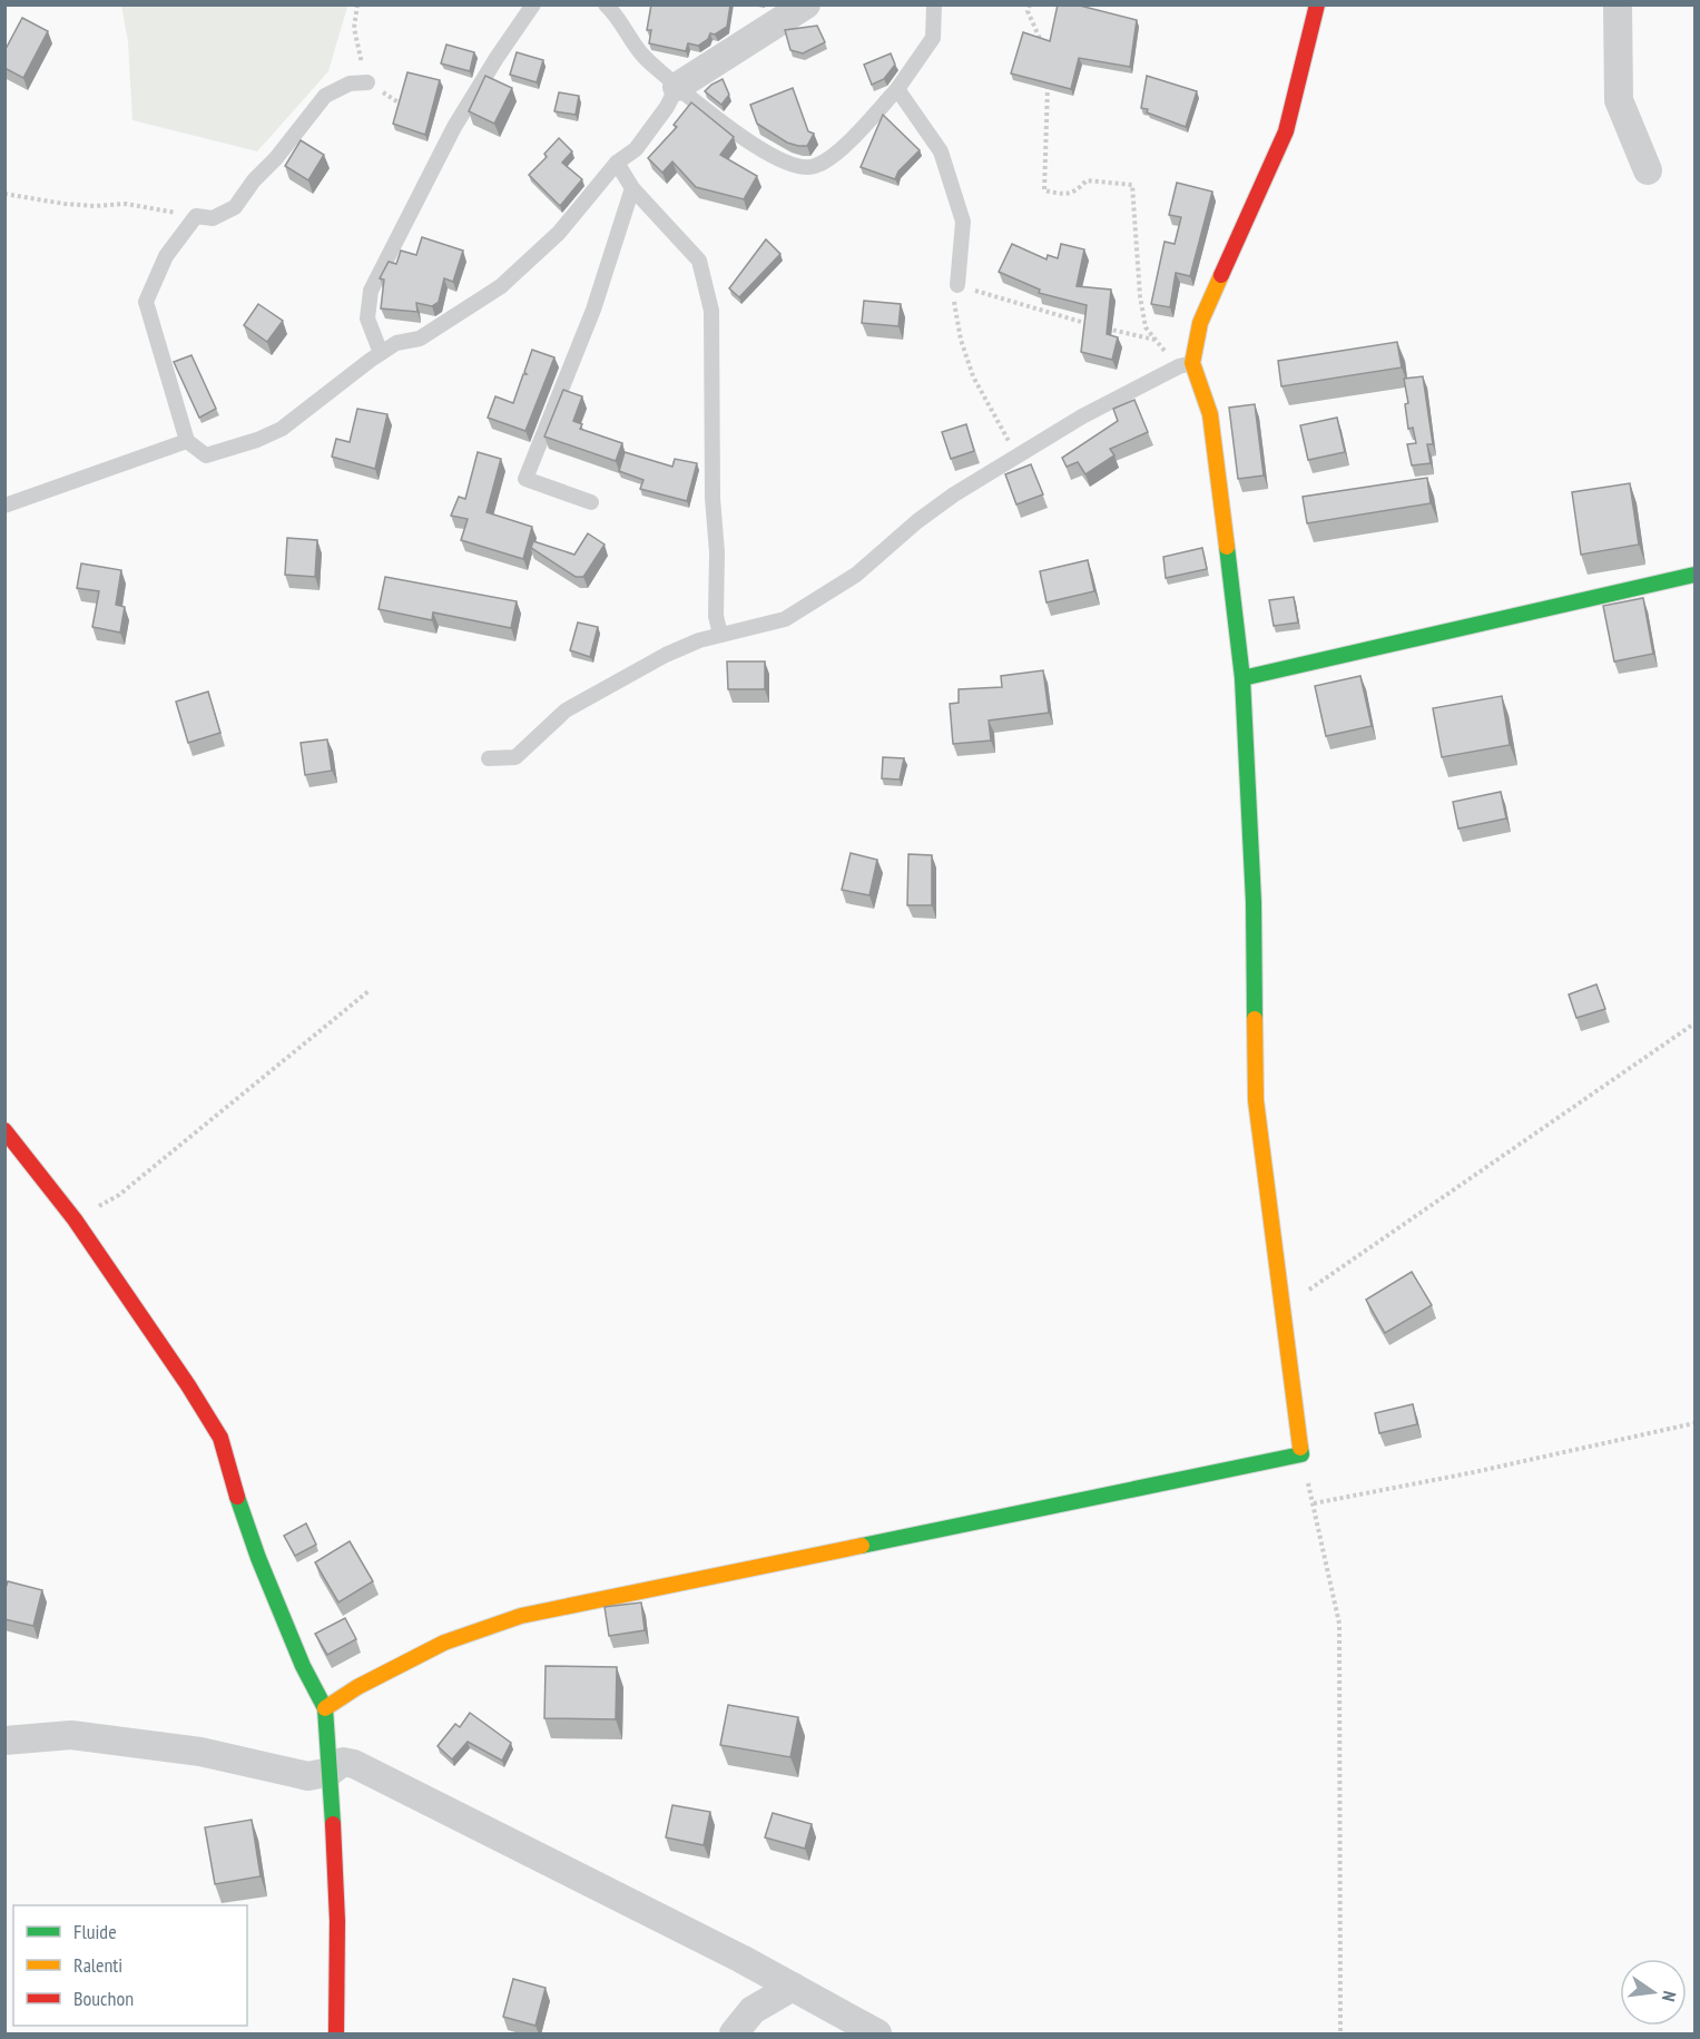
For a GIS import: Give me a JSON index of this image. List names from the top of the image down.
{
  "legend": ["Fluide", "Ralenti", "Bouchon"],
  "north": "right"
}
